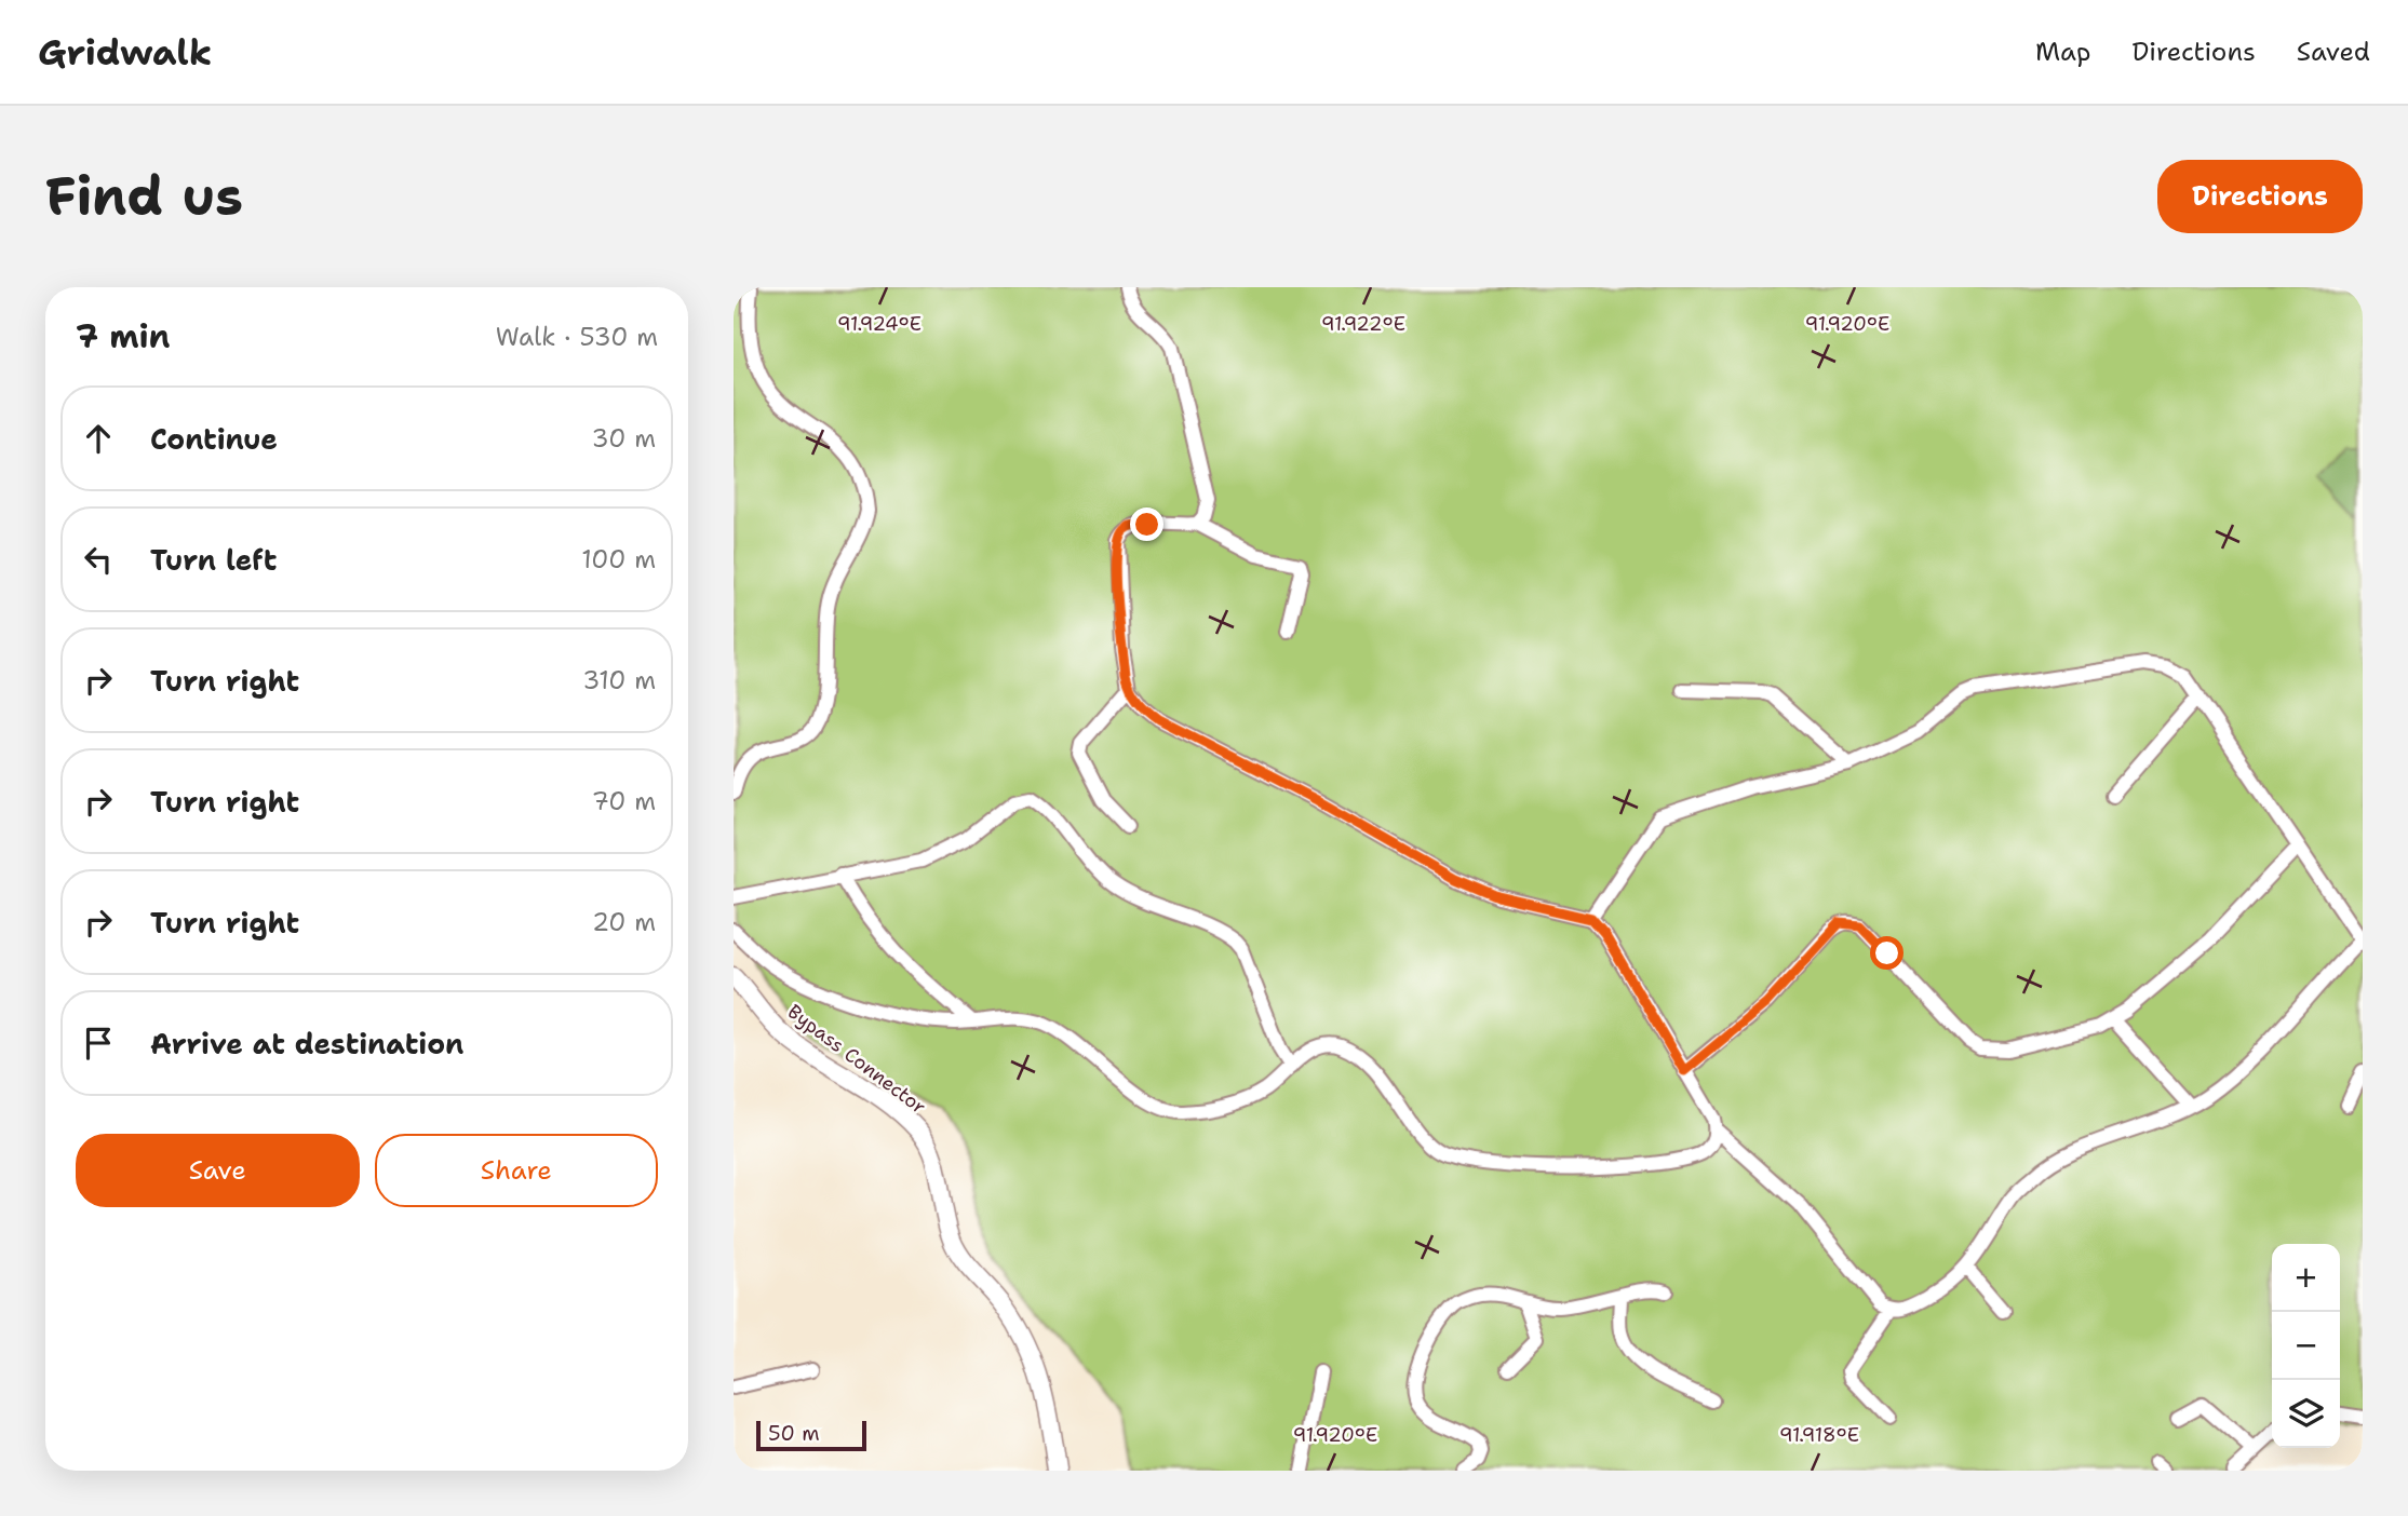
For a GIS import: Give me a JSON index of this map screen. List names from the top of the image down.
{
  "streets": {
    "main road": ["Bypass Connector"]
  },
  "scale_bar": "50 m",
  "page": {
    "header": "Gridwalk",
    "nav": ["Map", "Directions", "Saved"],
    "buttons": [
      "Directions",
      ["Save", "Share"]
    ],
    "title": "Find us",
    "heading": ["7 min", "Walk · 530 m"],
    "list": [
      ["Continue", "30 m"],
      ["Turn left", "100 m"],
      ["Turn right", "310 m"],
      ["Turn right", "70 m"],
      ["Turn right", "20 m"],
      "Arrive at destination"
    ],
    "map_buttons": ["+", "−"],
    "scale": "50 m"
  },
  "coordinates": [
    "91.924°E",
    "91.922°E",
    "91.920°E",
    "91.918°E"
  ]
}
